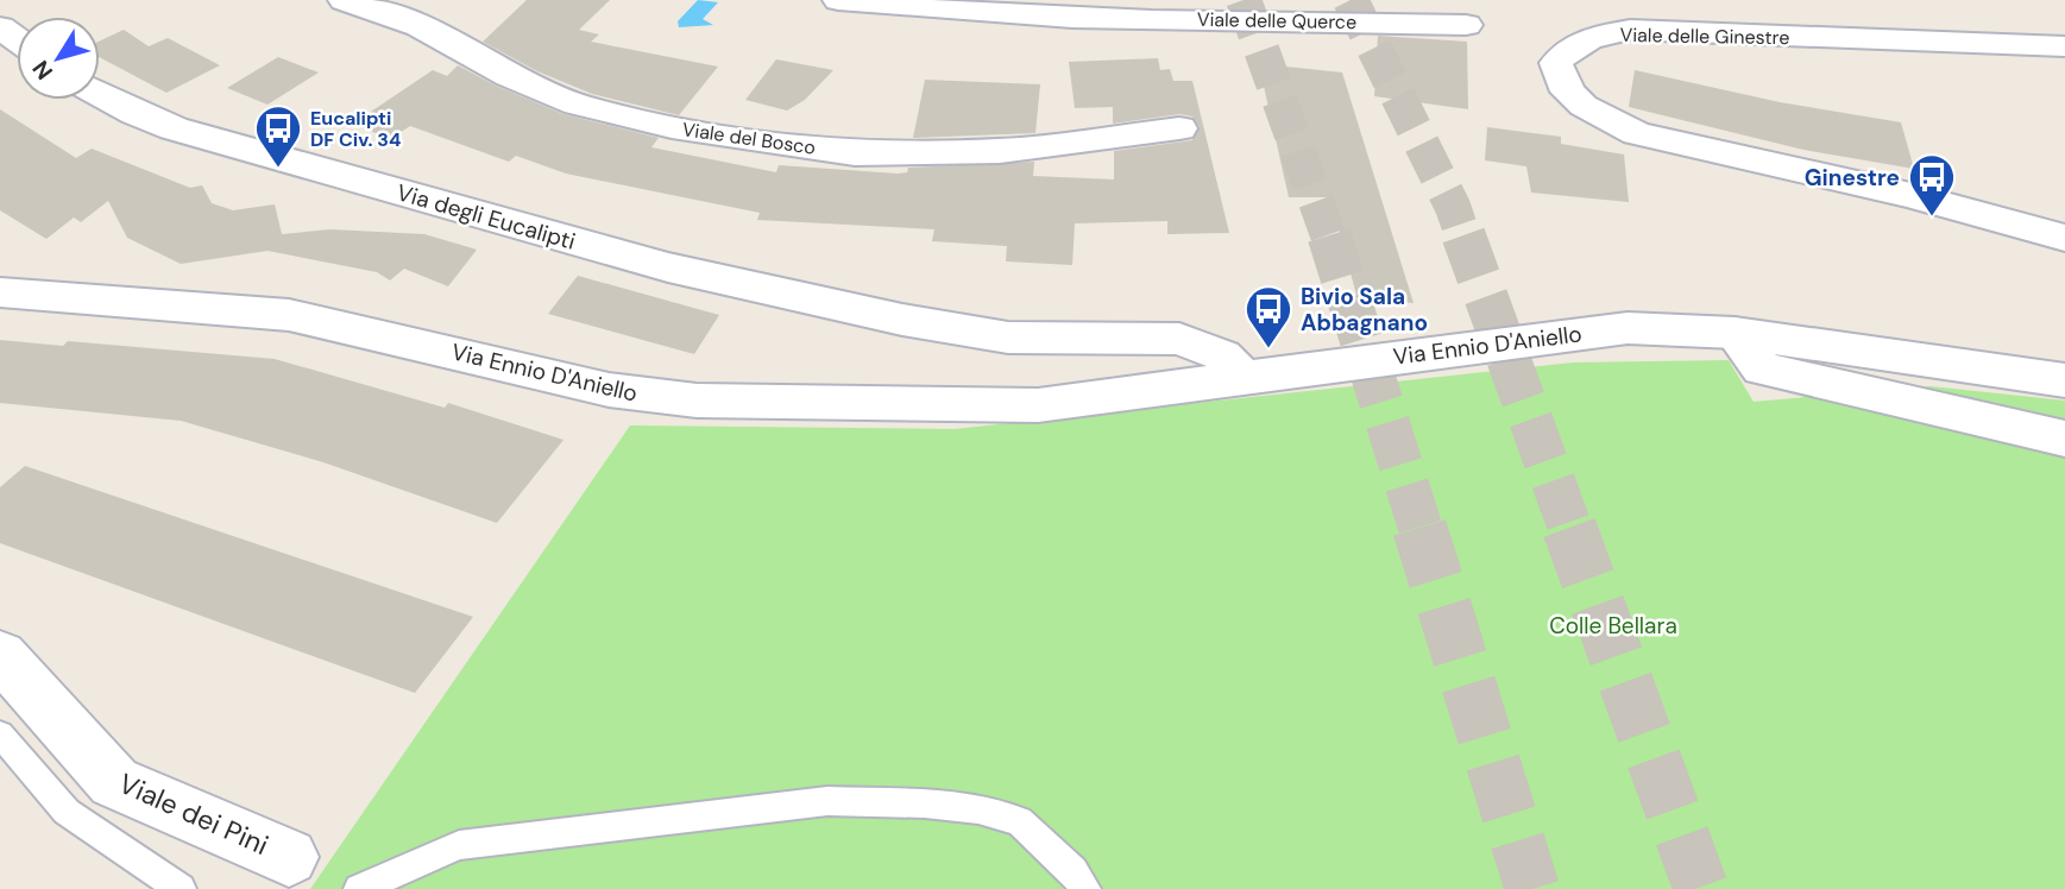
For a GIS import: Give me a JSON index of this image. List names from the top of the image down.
{
  "streets": {
    "street": [
      "Viale delle Querce",
      "Viale delle Ginestre",
      "Viale del Bosco",
      "Via degli Eucalipti",
      "Via Ennio D'Aniello",
      "Viale dei Pini"
    ]
  },
  "crossings": [
    ["Via degli Eucalipti", "Via Ennio D'Aniello"]
  ],
  "parks": ["Colle Bellara"],
  "places": {
    "bus stop": ["Eucalipti DF Civ. 34", "Ginestre", "Bivio Sala Abbagnano"]
  },
  "north": "bottom left"
}
